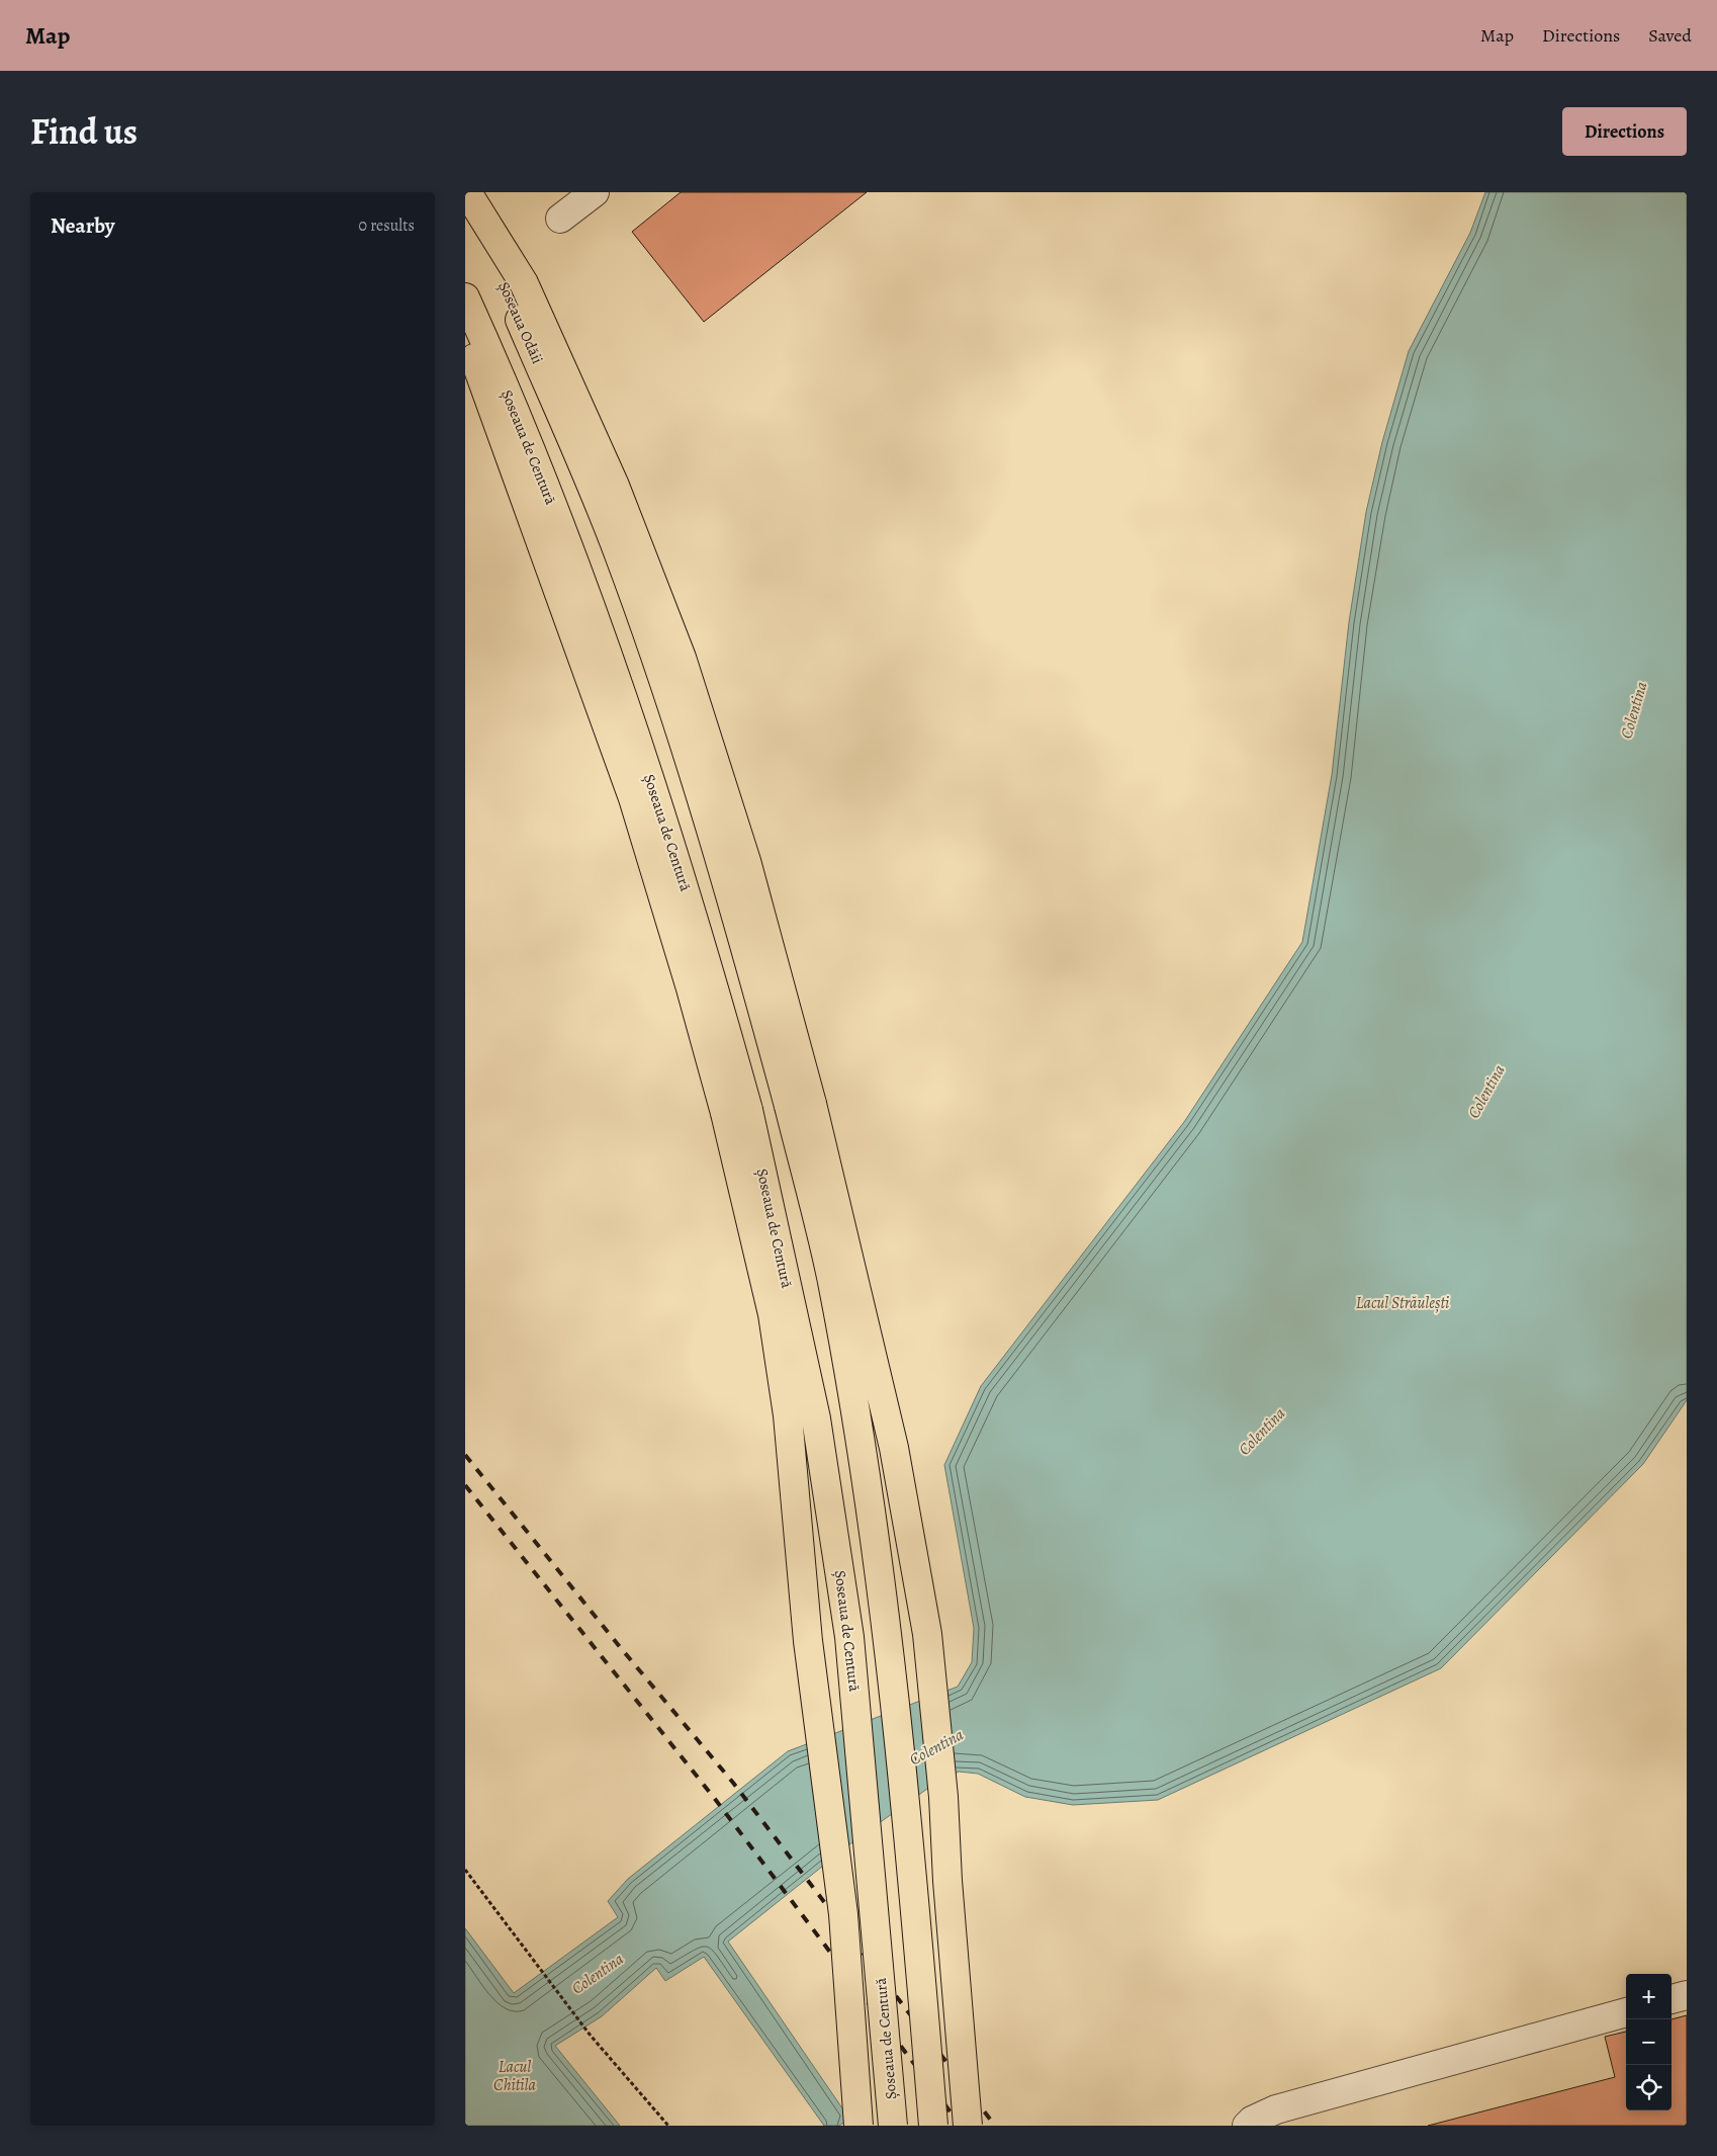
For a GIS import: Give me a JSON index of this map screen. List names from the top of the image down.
{
  "streets": {
    "main road": ["Șoseaua Odăii", "Șoseaua de Centură"]
  },
  "water": ["Colentina", "Lacul Străulești", "Lacul Chitila"],
  "page": {
    "header": "Map",
    "nav": ["Map", "Directions", "Saved"],
    "title": "Find us",
    "buttons": "Directions",
    "heading": ["Nearby", "0 results"],
    "map_buttons": ["+", "−"]
  }
}
